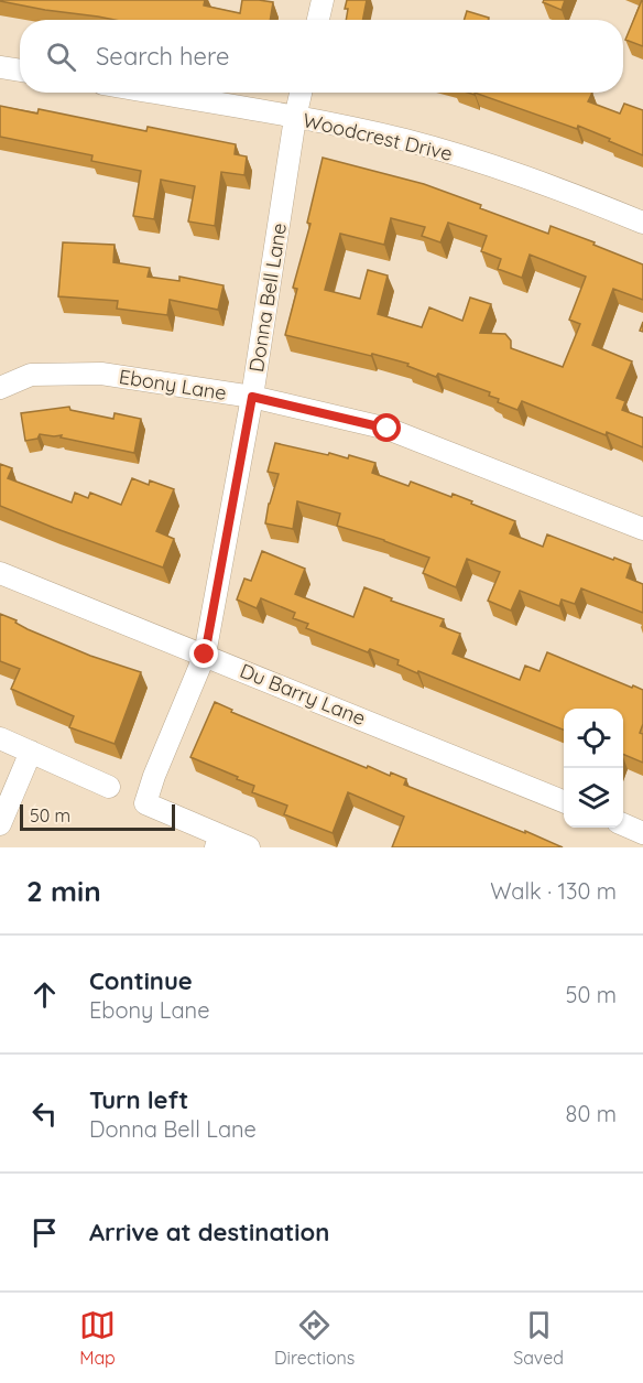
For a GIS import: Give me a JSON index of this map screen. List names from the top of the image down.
{
  "streets": {
    "street": [
      "Woodcrest Drive",
      "Donna Bell Lane",
      "Ebony Lane",
      "Du Barry Lane"
    ]
  },
  "crossings": [
    ["Woodcrest Drive", "Donna Bell Lane"],
    ["Donna Bell Lane", "Ebony Lane"],
    ["Donna Bell Lane", "Du Barry Lane"]
  ],
  "scale_bar": "50 m",
  "page": {
    "search": "Search here",
    "scale": "50 m",
    "heading": ["2 min", "Walk · 130 m"],
    "list": [
      ["Continue", "Ebony Lane", "50 m"],
      ["Turn left", "Donna Bell Lane", "80 m"],
      "Arrive at destination"
    ],
    "nav": ["Map", "Directions", "Saved"]
  }
}
